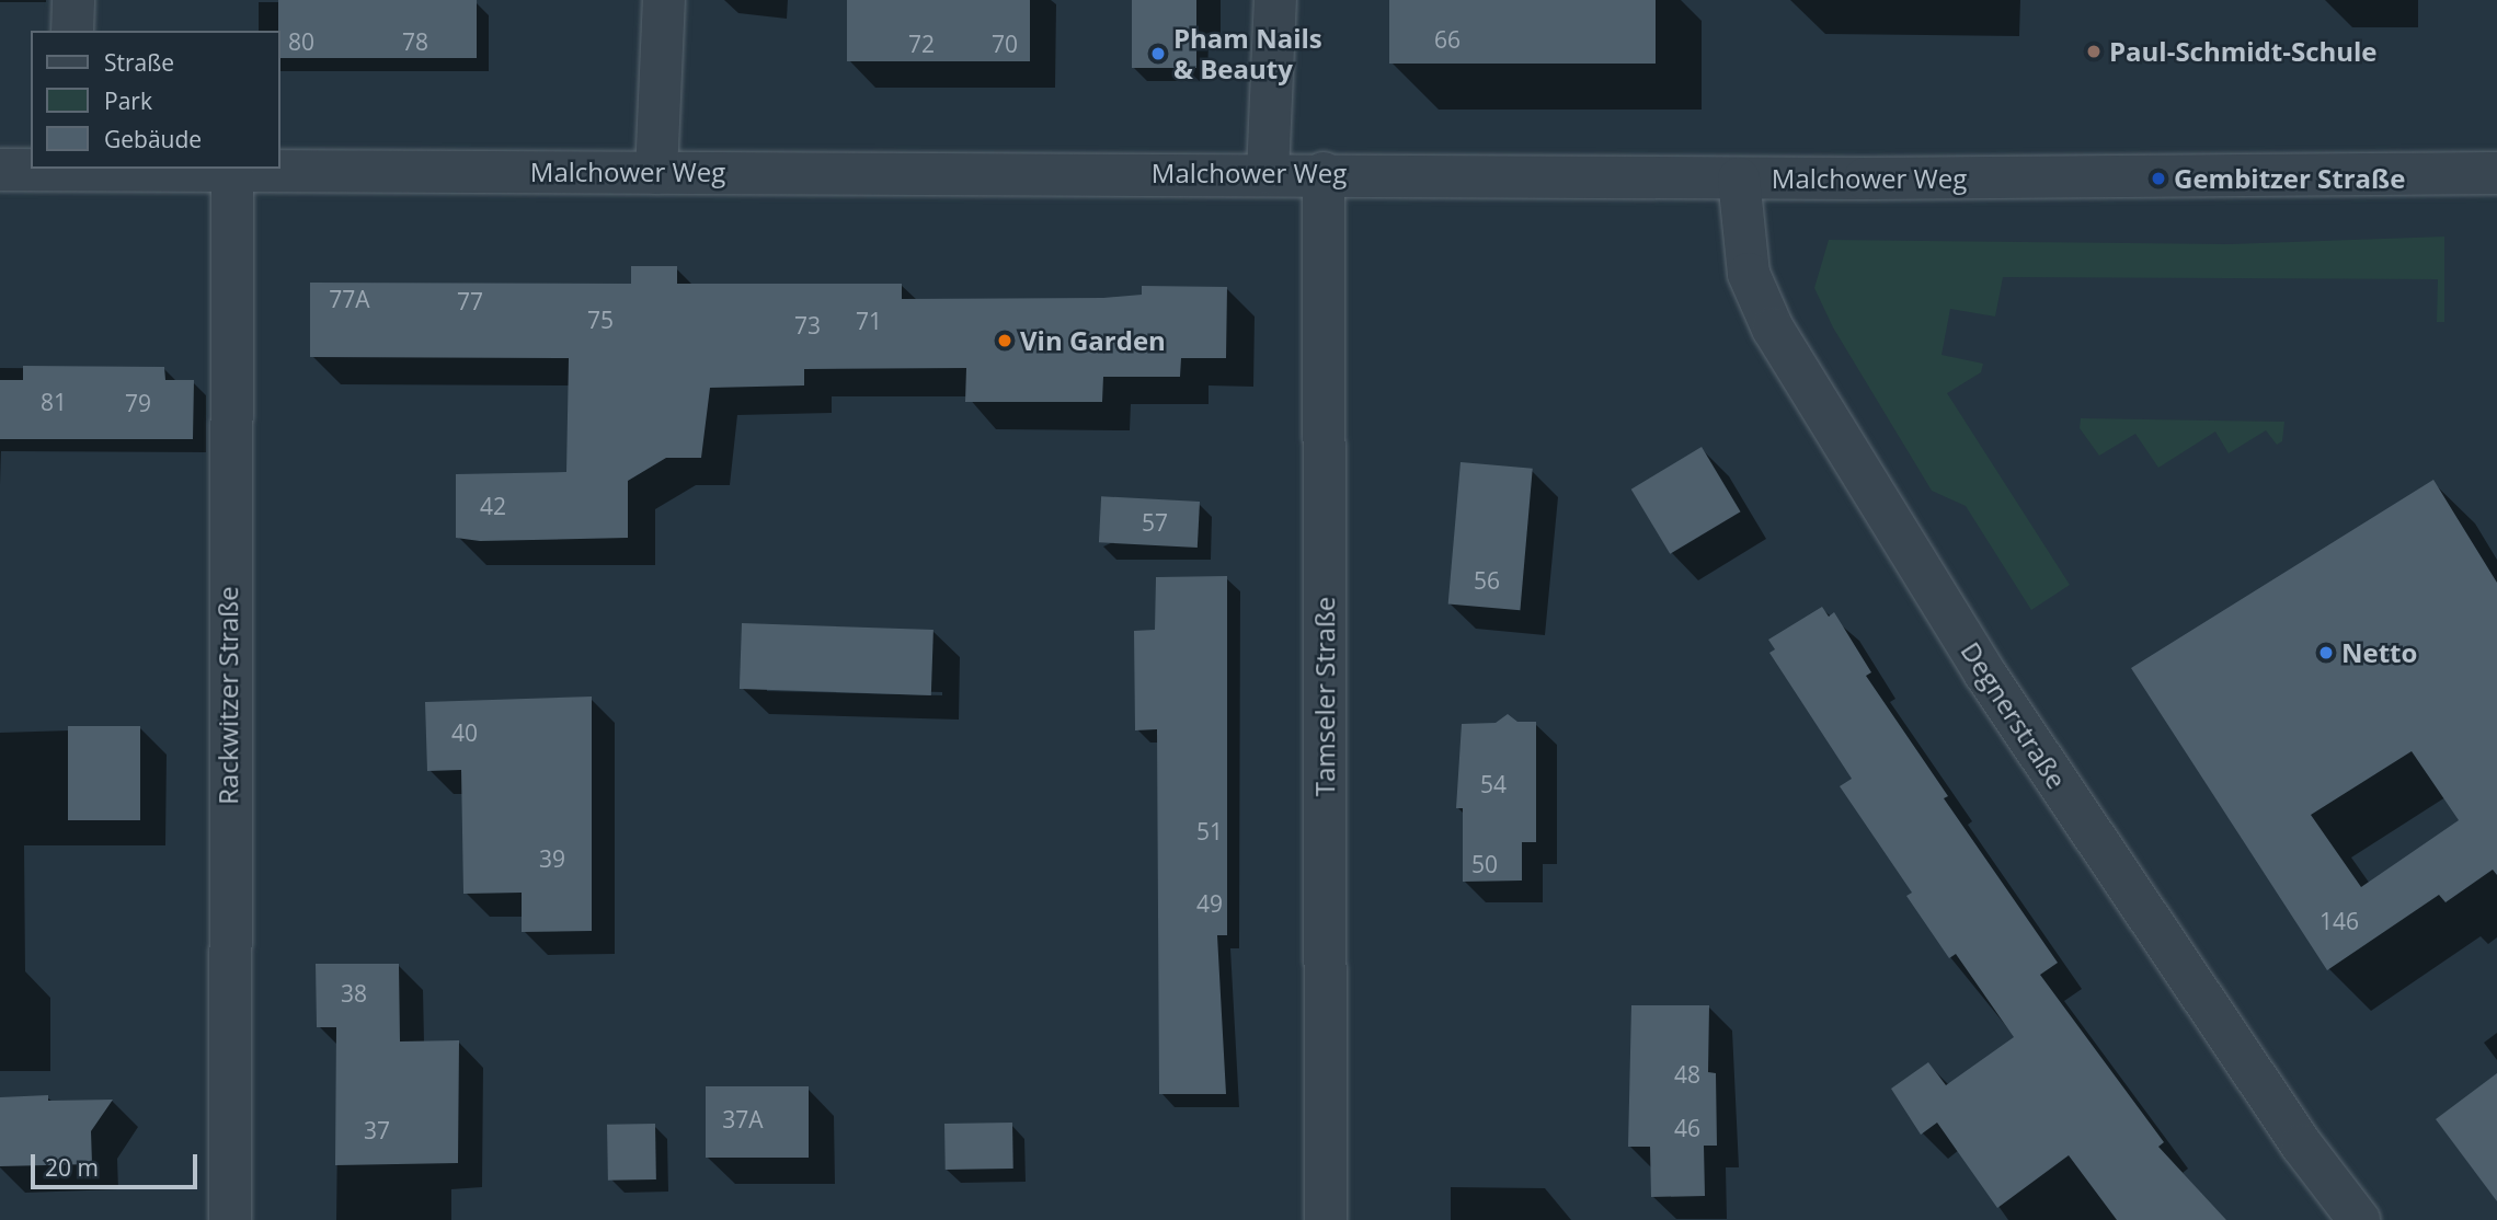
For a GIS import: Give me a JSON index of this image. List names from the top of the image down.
{
  "streets": {
    "street": [
      "Malchower Weg",
      "Rackwitzer Straße",
      "Tamseler Straße",
      "Degnerstraße"
    ]
  },
  "crossings": [
    ["Malchower Weg", "Rackwitzer Straße"],
    ["Malchower Weg", "Tamseler Straße"],
    ["Malchower Weg", "Degnerstraße"]
  ],
  "places": [
    "Paul-Schmidt-Schule",
    "Pham Nails & Beauty",
    "Gembitzer Straße",
    "Vin Garden",
    "Netto"
  ],
  "house_numbers": [
    "66",
    "80",
    "78",
    "72",
    "70",
    "77A",
    "77",
    "75",
    "71",
    "73",
    "81",
    "79",
    "42",
    "57",
    "56",
    "40",
    "54",
    "51",
    "39",
    "50",
    "49",
    "146",
    "38",
    "48",
    "37A",
    "46",
    "37"
  ],
  "legend": ["Straße", "Park", "Gebäude"],
  "scale_bar": "20 m"
}
